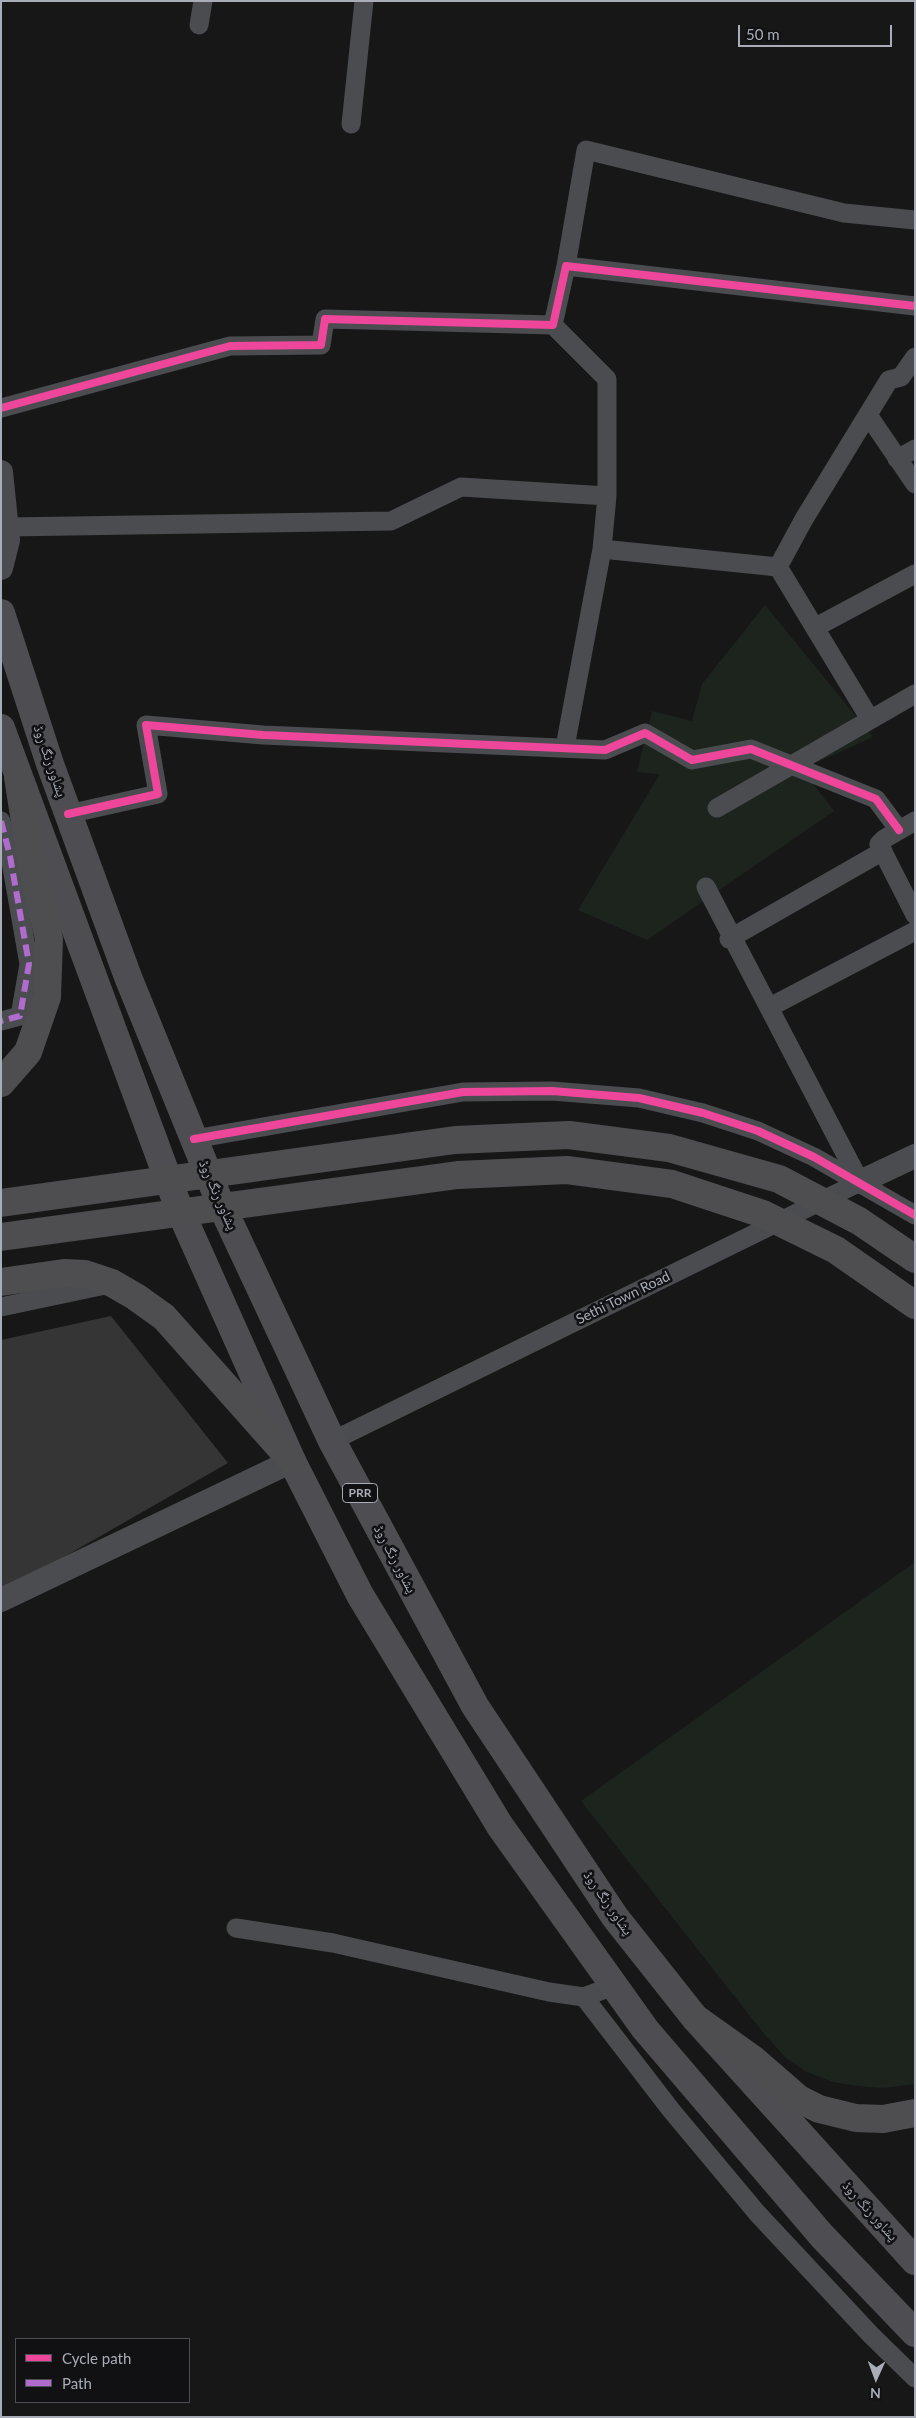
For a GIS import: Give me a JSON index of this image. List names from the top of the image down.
{
  "streets": {
    "highway": ["پشاور رنگ روڈ", "PRR"],
    "street": ["Sethi Town Road"]
  },
  "crossings": [
    ["پشاور رنگ روڈ", "Sethi Town Road"]
  ],
  "legend": ["Cycle path", "Path"],
  "scale_bar": "50 m",
  "north": "bottom"
}
